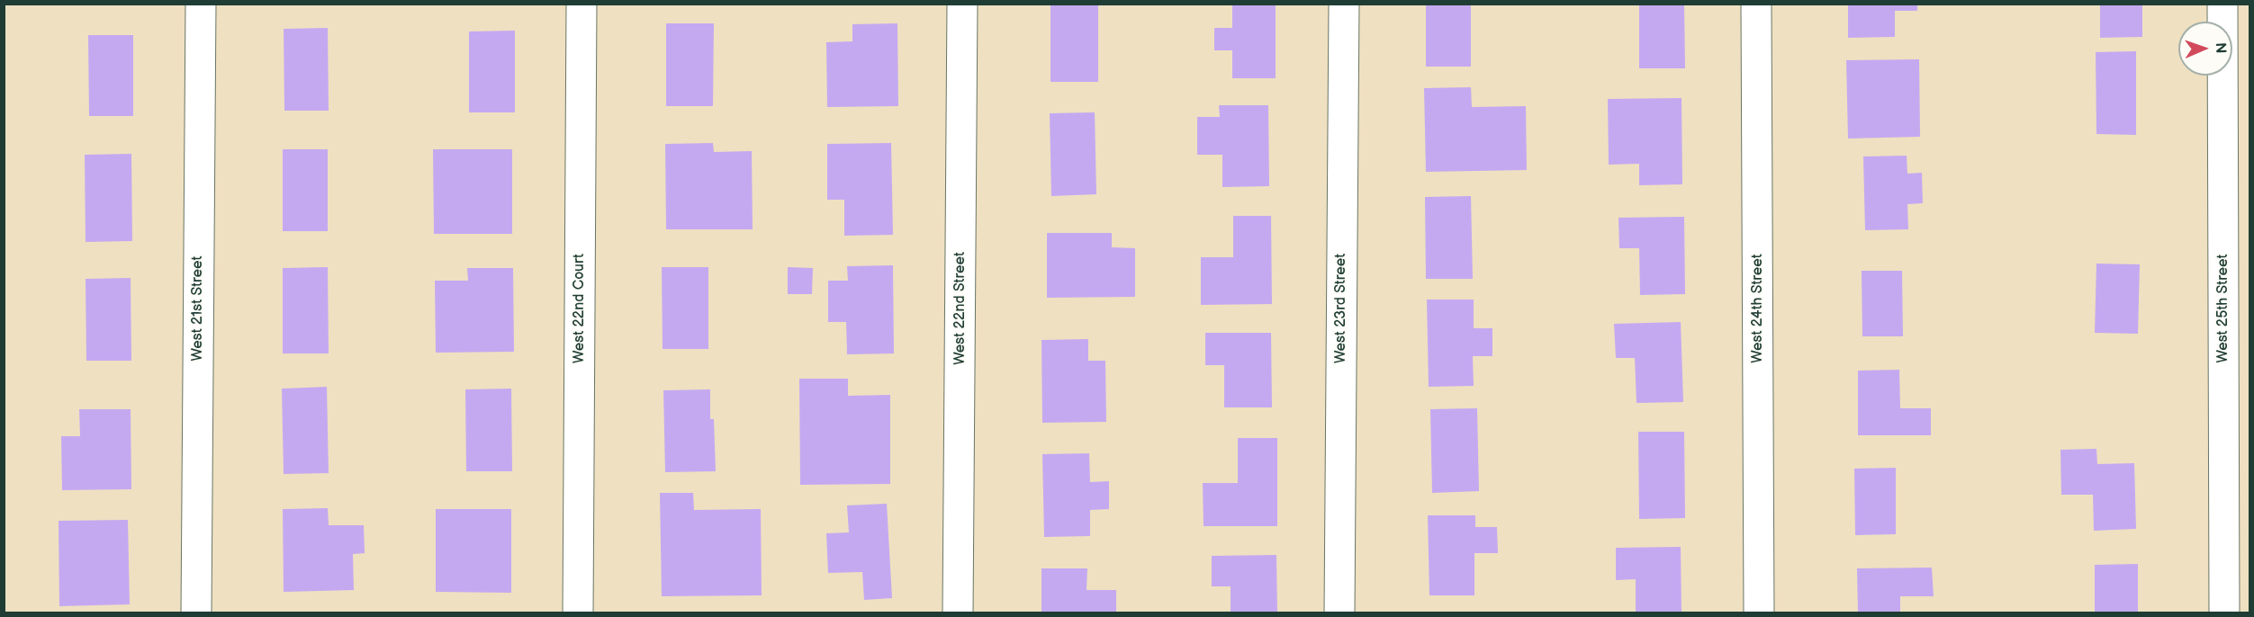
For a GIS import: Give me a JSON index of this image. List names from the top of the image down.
{
  "streets": {
    "street": [
      "West 21st Street",
      "West 22nd Court",
      "West 22nd Street",
      "West 23rd Street",
      "West 24th Street",
      "West 25th Street"
    ]
  },
  "north": "right"
}
